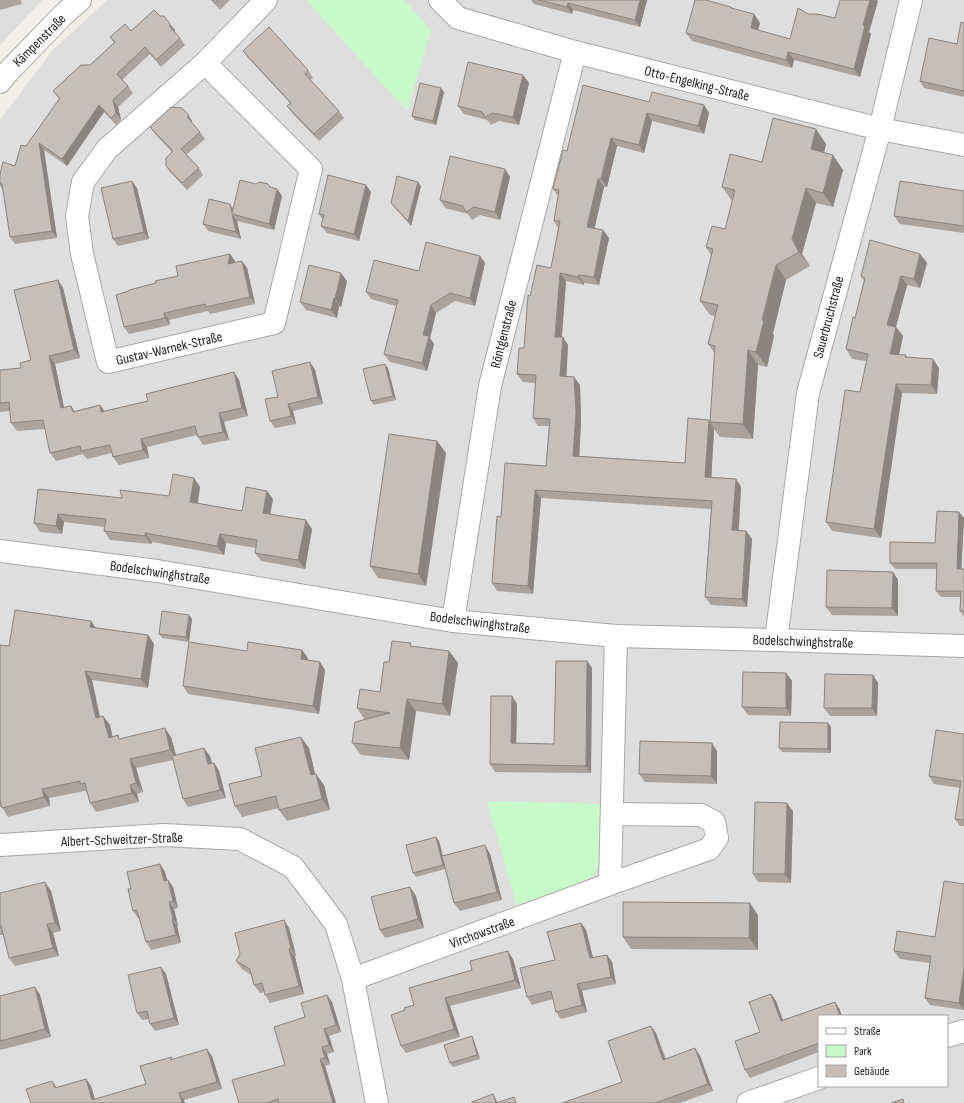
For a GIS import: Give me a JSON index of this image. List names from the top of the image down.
{
  "streets": {
    "street": [
      "Kämpenstraße",
      "Otto-Engelking-Straße",
      "Sauerbruchstraße",
      "Röntgenstraße",
      "Gustav-Warnek-Straße",
      "Bodelschwinghstraße",
      "Albert-Schweitzer-Straße",
      "Virchowstraße"
    ]
  },
  "crossings": [
    ["Otto-Engelking-Straße", "Sauerbruchstraße"],
    ["Otto-Engelking-Straße", "Röntgenstraße"],
    ["Sauerbruchstraße", "Bodelschwinghstraße"],
    ["Röntgenstraße", "Bodelschwinghstraße"],
    ["Albert-Schweitzer-Straße", "Virchowstraße"]
  ],
  "legend": ["Straße", "Park", "Gebäude"]
}
